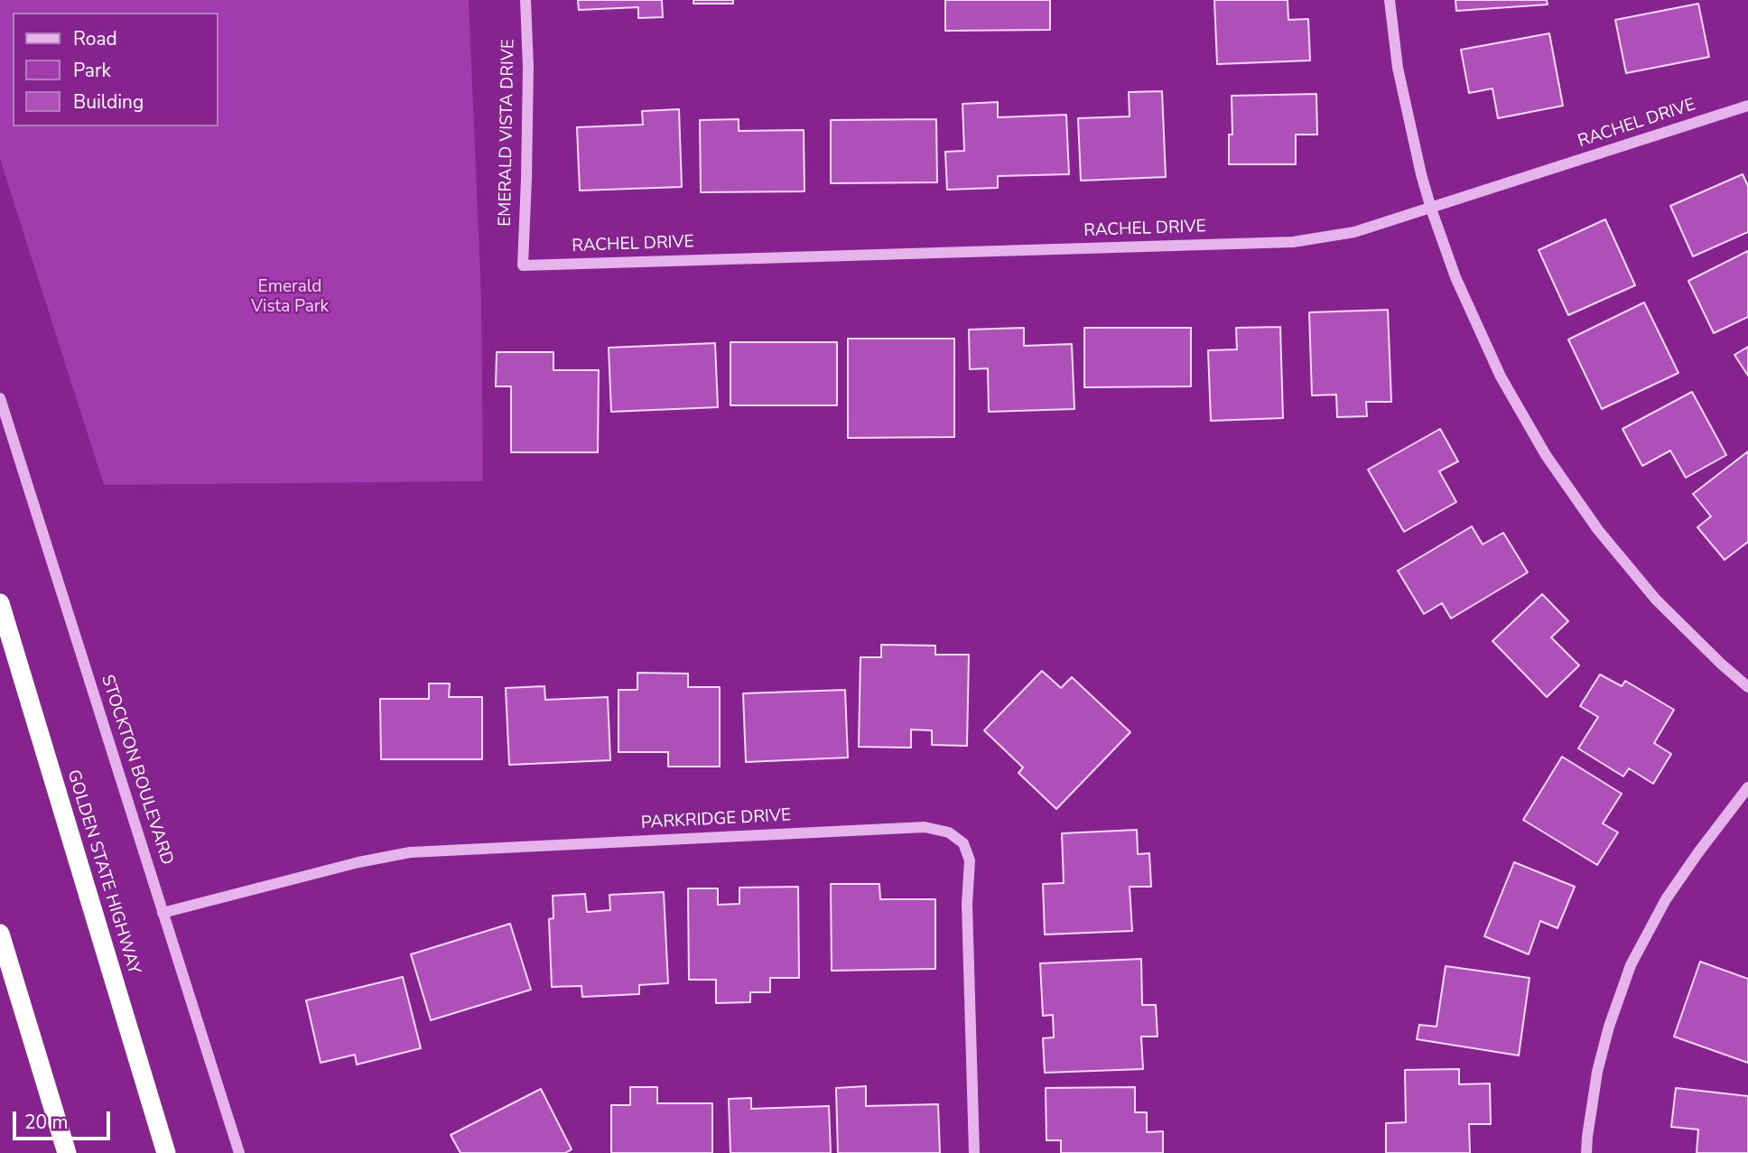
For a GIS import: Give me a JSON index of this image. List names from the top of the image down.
{
  "streets": {
    "highway": ["GOLDEN STATE HIGHWAY"],
    "street": [
      "RACHEL DRIVE",
      "EMERALD VISTA DRIVE",
      "STOCKTON BOULEVARD",
      "PARKRIDGE DRIVE"
    ]
  },
  "crossings": [
    ["RACHEL DRIVE", "EMERALD VISTA DRIVE"],
    ["STOCKTON BOULEVARD", "PARKRIDGE DRIVE"]
  ],
  "parks": ["Emerald Vista Park"],
  "legend": ["Road", "Park", "Building"],
  "scale_bar": "20 m"
}
